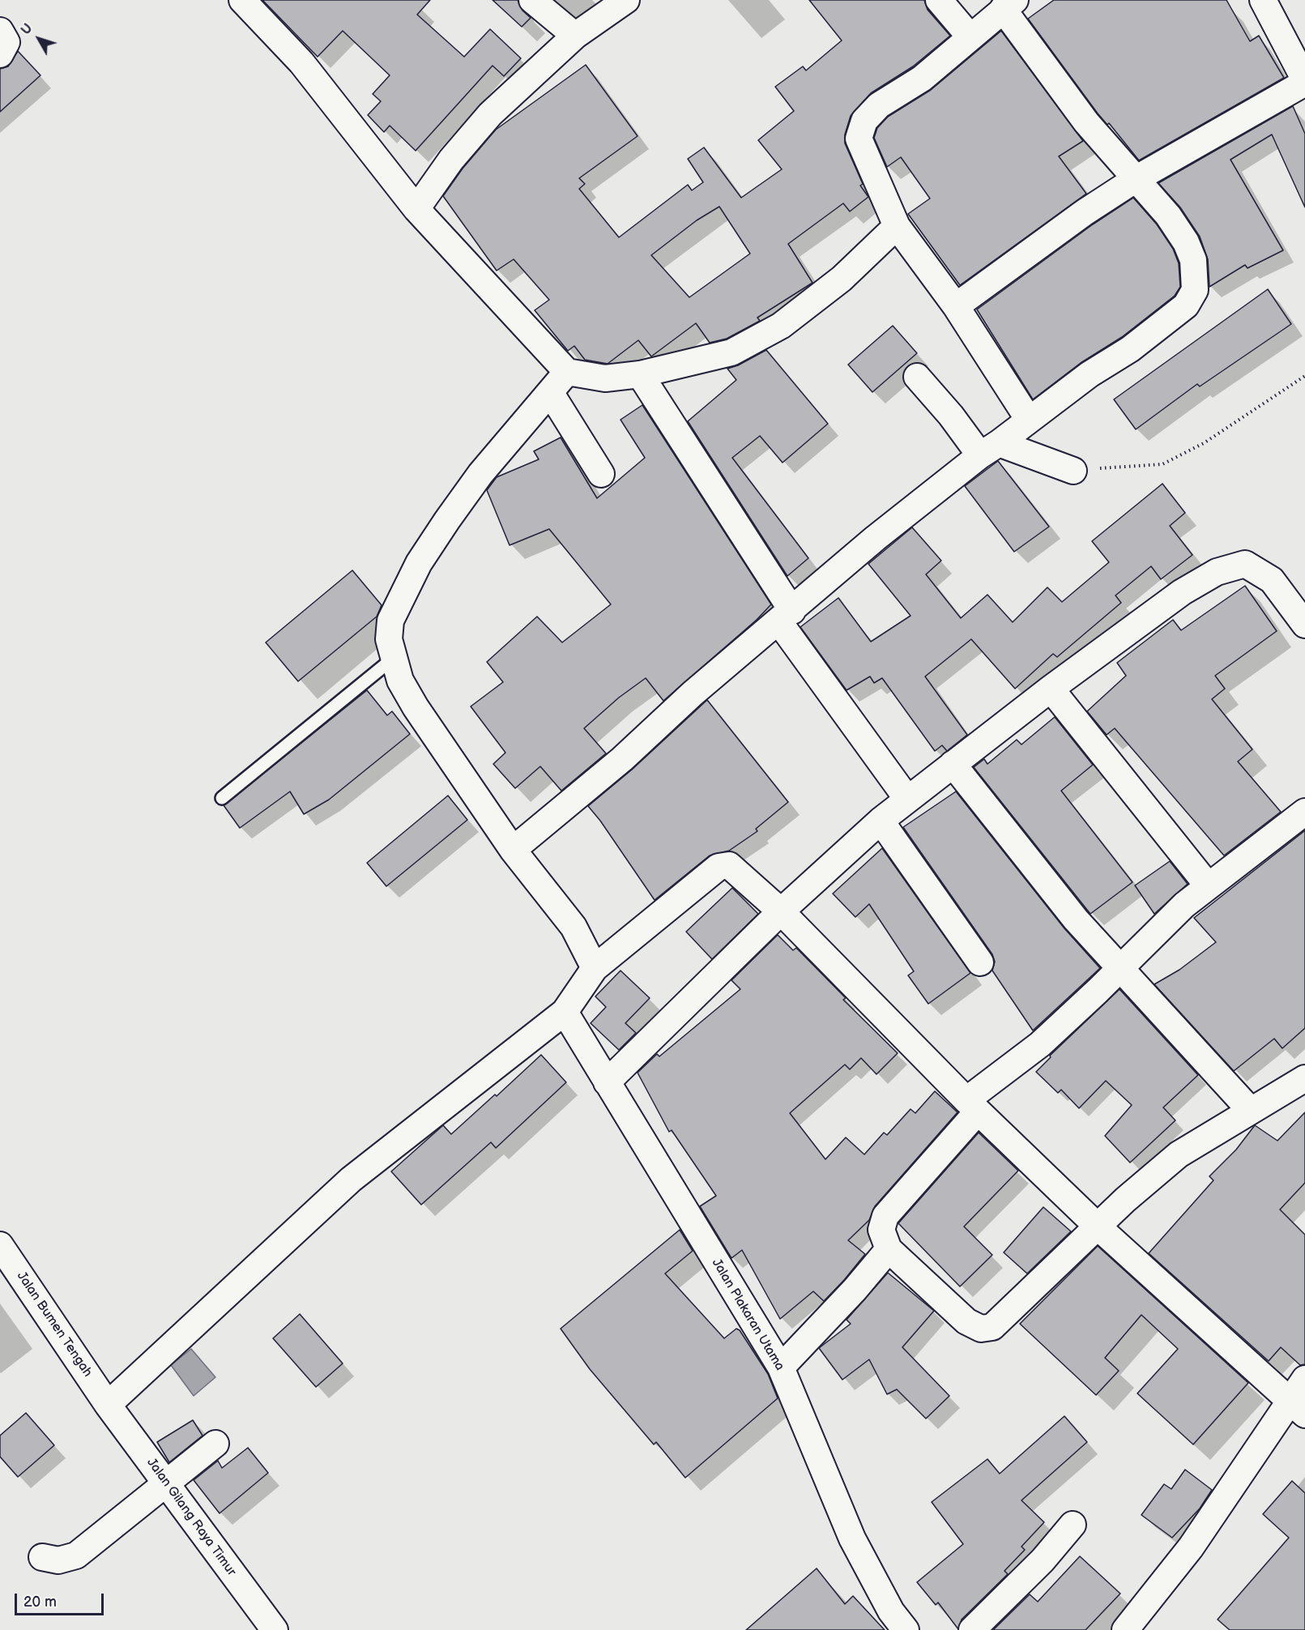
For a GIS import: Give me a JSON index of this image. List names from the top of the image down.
{
  "streets": {
    "street": ["Jalan Plakaran Utama", "Jalan Bumen Tengah", "Jalan Gilang Raya Timur"]
  },
  "crossings": [
    ["Jalan Bumen Tengah", "Jalan Gilang Raya Timur"]
  ],
  "scale_bar": "20 m",
  "north": "top left"
}
